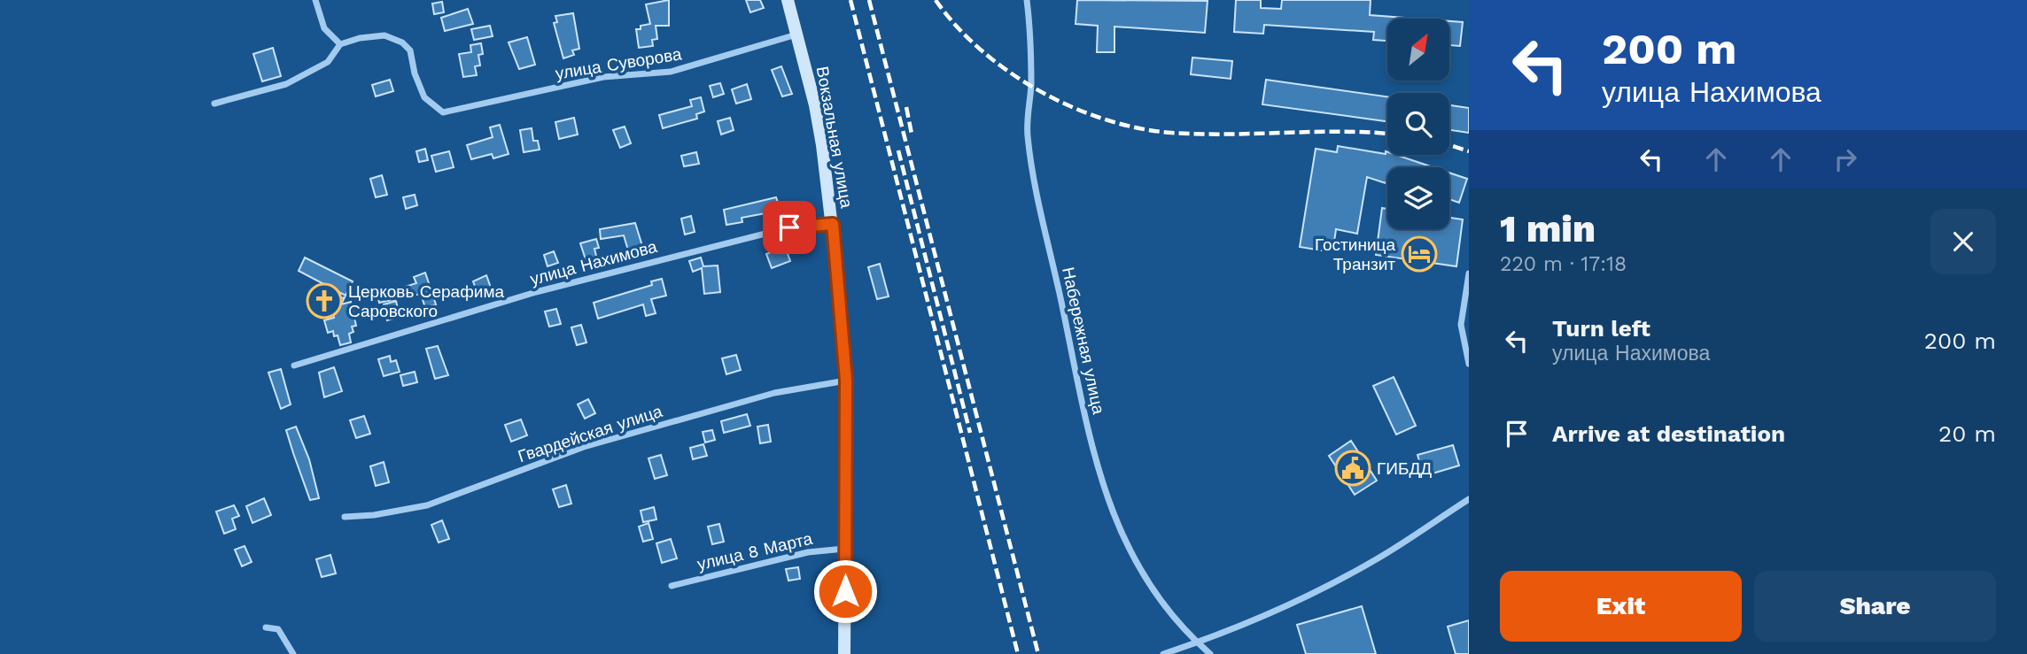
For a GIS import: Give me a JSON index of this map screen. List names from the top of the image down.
{
  "streets": {
    "main road": ["Вокзальная улица"],
    "street": [
      "улица Суворова",
      "улица Нахимова",
      "Набережная улица",
      "Гвардейская улица",
      "улица 8 Марта"
    ]
  },
  "crossings": [
    ["улица Суворова", "Вокзальная улица"],
    ["Вокзальная улица", "улица Нахимова"],
    ["Вокзальная улица", "Гвардейская улица"],
    ["Вокзальная улица", "улица 8 Марта"]
  ],
  "places": {
    "hotel": ["Гостиница Транзит"],
    "church": ["Церковь Серафима Саровского"],
    "public building": ["ГИБДД"]
  },
  "north": "top right",
  "page": {
    "turn": ["200 m", "улица Нахимова"],
    "heading": ["1 min", "220 m · 17:18"],
    "list": [
      {
        "name": "Turn left",
        "note": "улица Нахимова",
        "value": "200 m"
      },
      {
        "name": "Arrive at destination",
        "value": "20 m"
      }
    ],
    "buttons": ["Exit", "Share"]
  }
}
